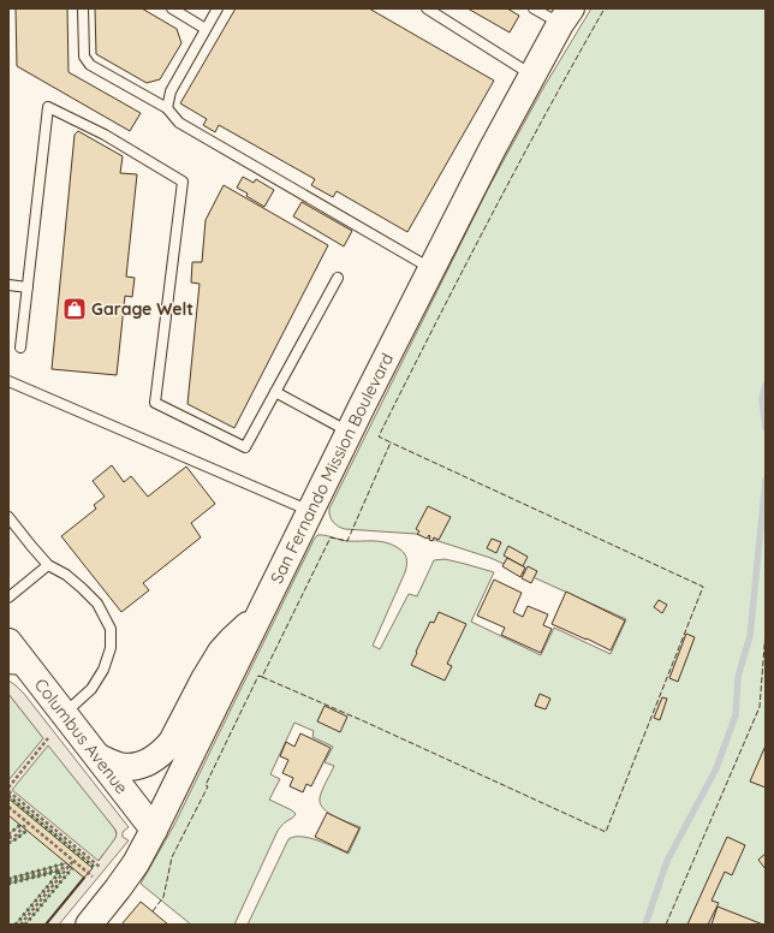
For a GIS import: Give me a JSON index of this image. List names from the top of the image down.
{
  "streets": {
    "main road": ["San Fernando Mission Boulevard", "Columbus Avenue"]
  },
  "crossings": [
    ["San Fernando Mission Boulevard", "Columbus Avenue"]
  ],
  "places": {
    "shop": ["Garage Welt"]
  }
}
